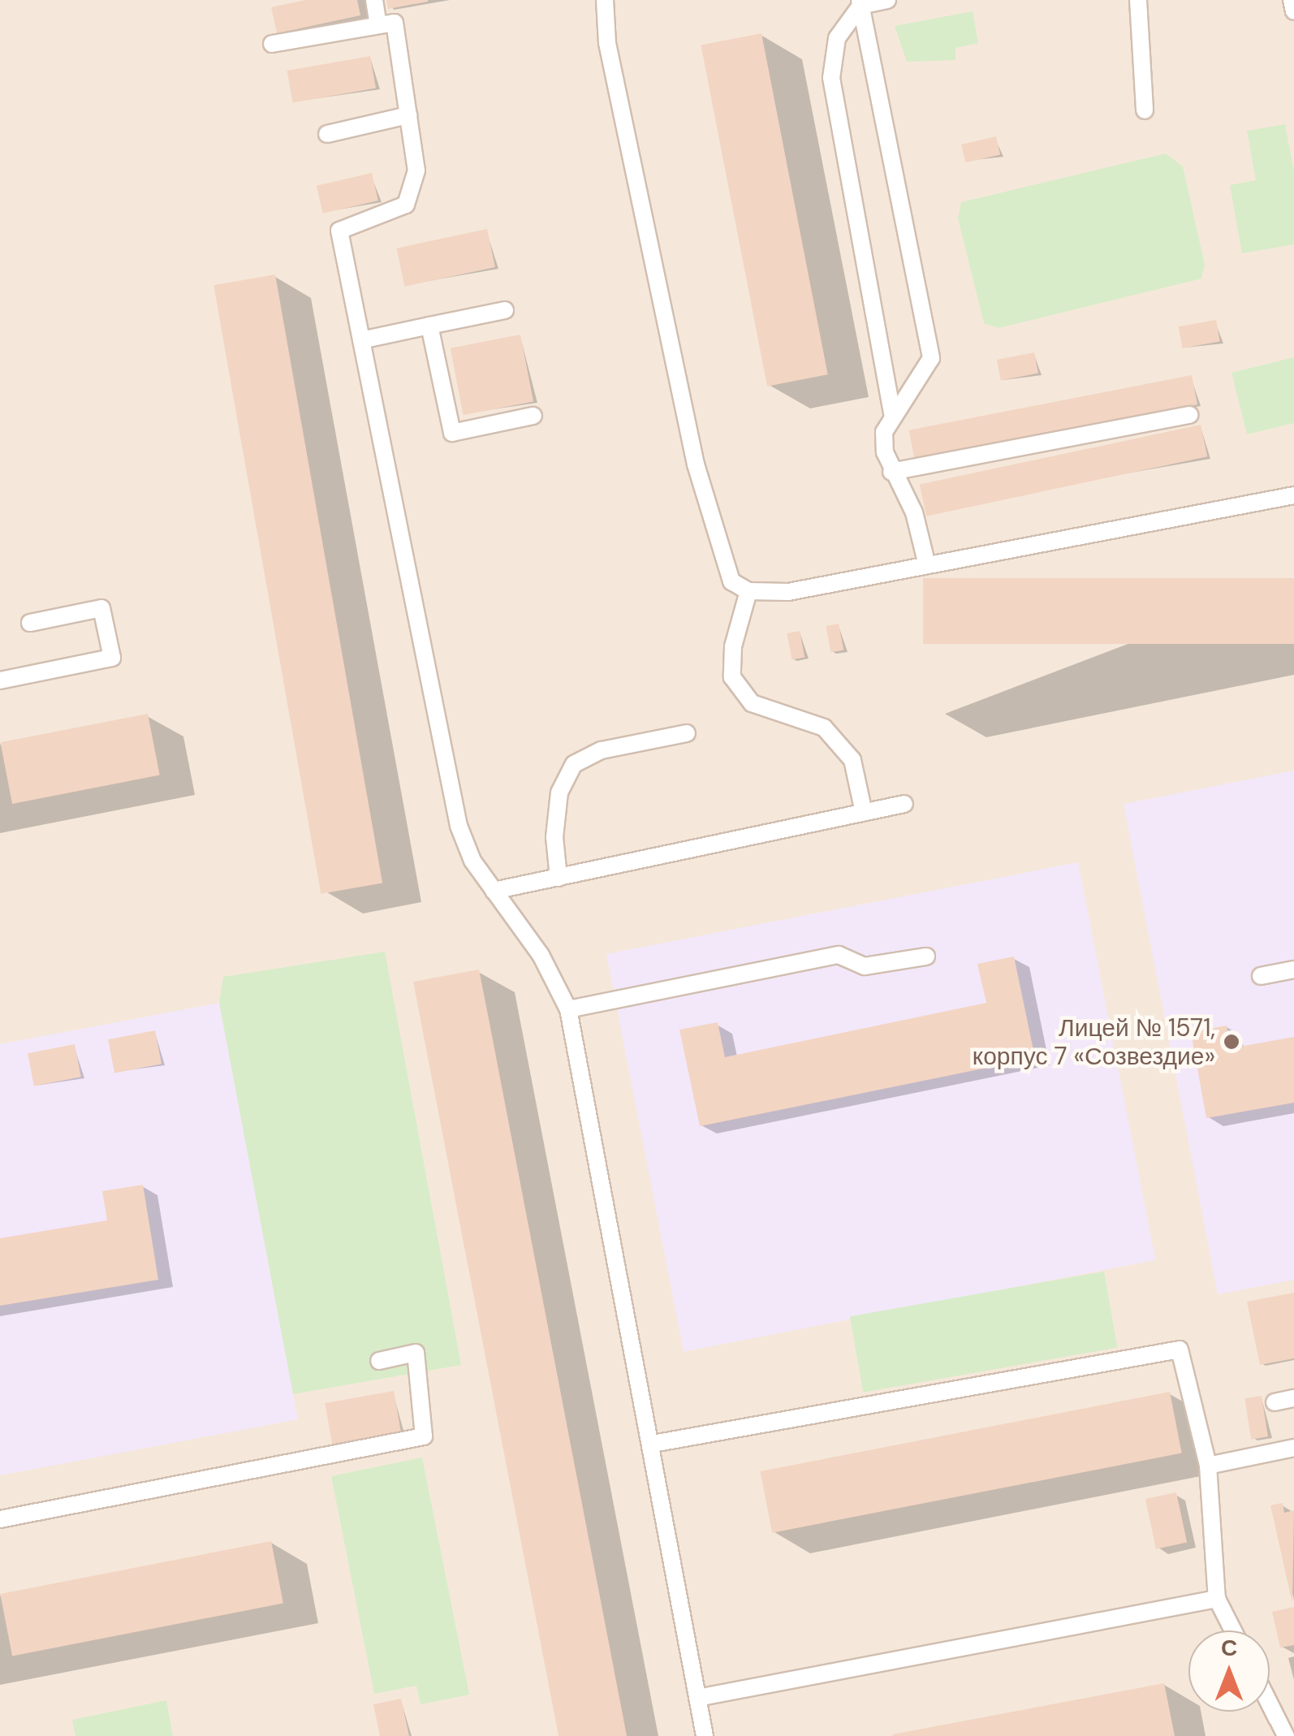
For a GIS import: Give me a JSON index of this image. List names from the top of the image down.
{
  "places": ["Лицей № 1571, корпус 7 «Созвездие»"],
  "north": "top"
}
